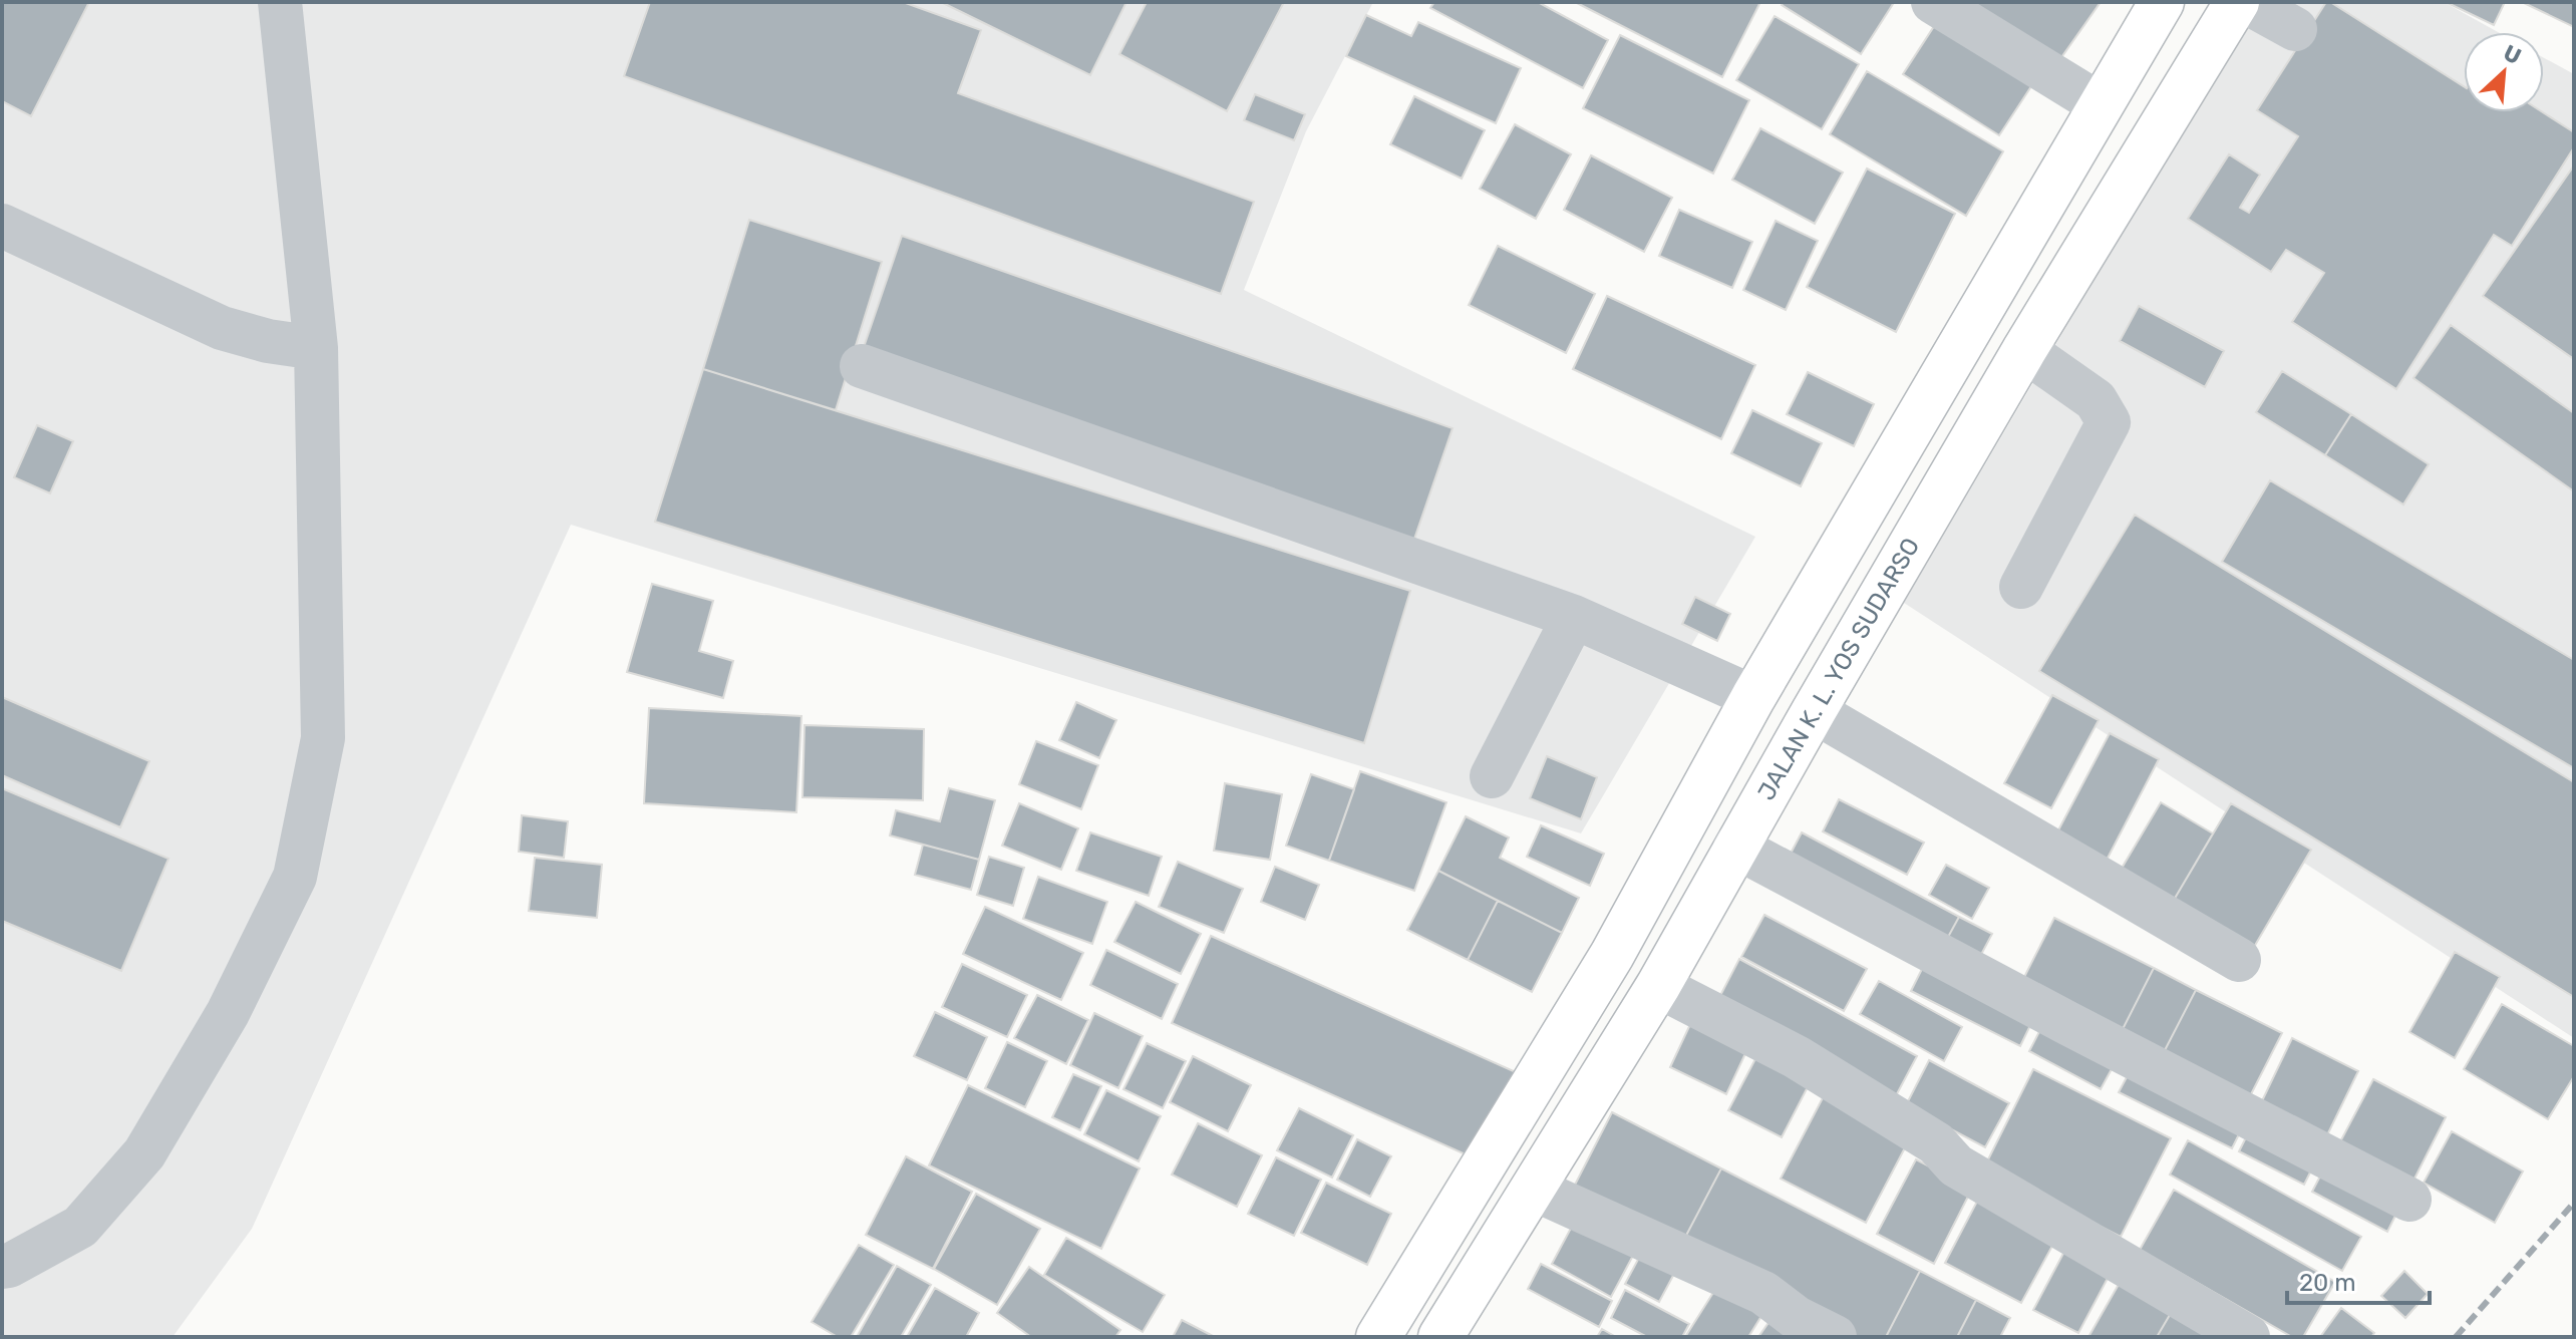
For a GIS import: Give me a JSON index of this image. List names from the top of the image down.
{
  "streets": {
    "highway": ["JALAN K. L. YOS SUDARSO"]
  },
  "scale_bar": "20 m",
  "north": "top right"
}
